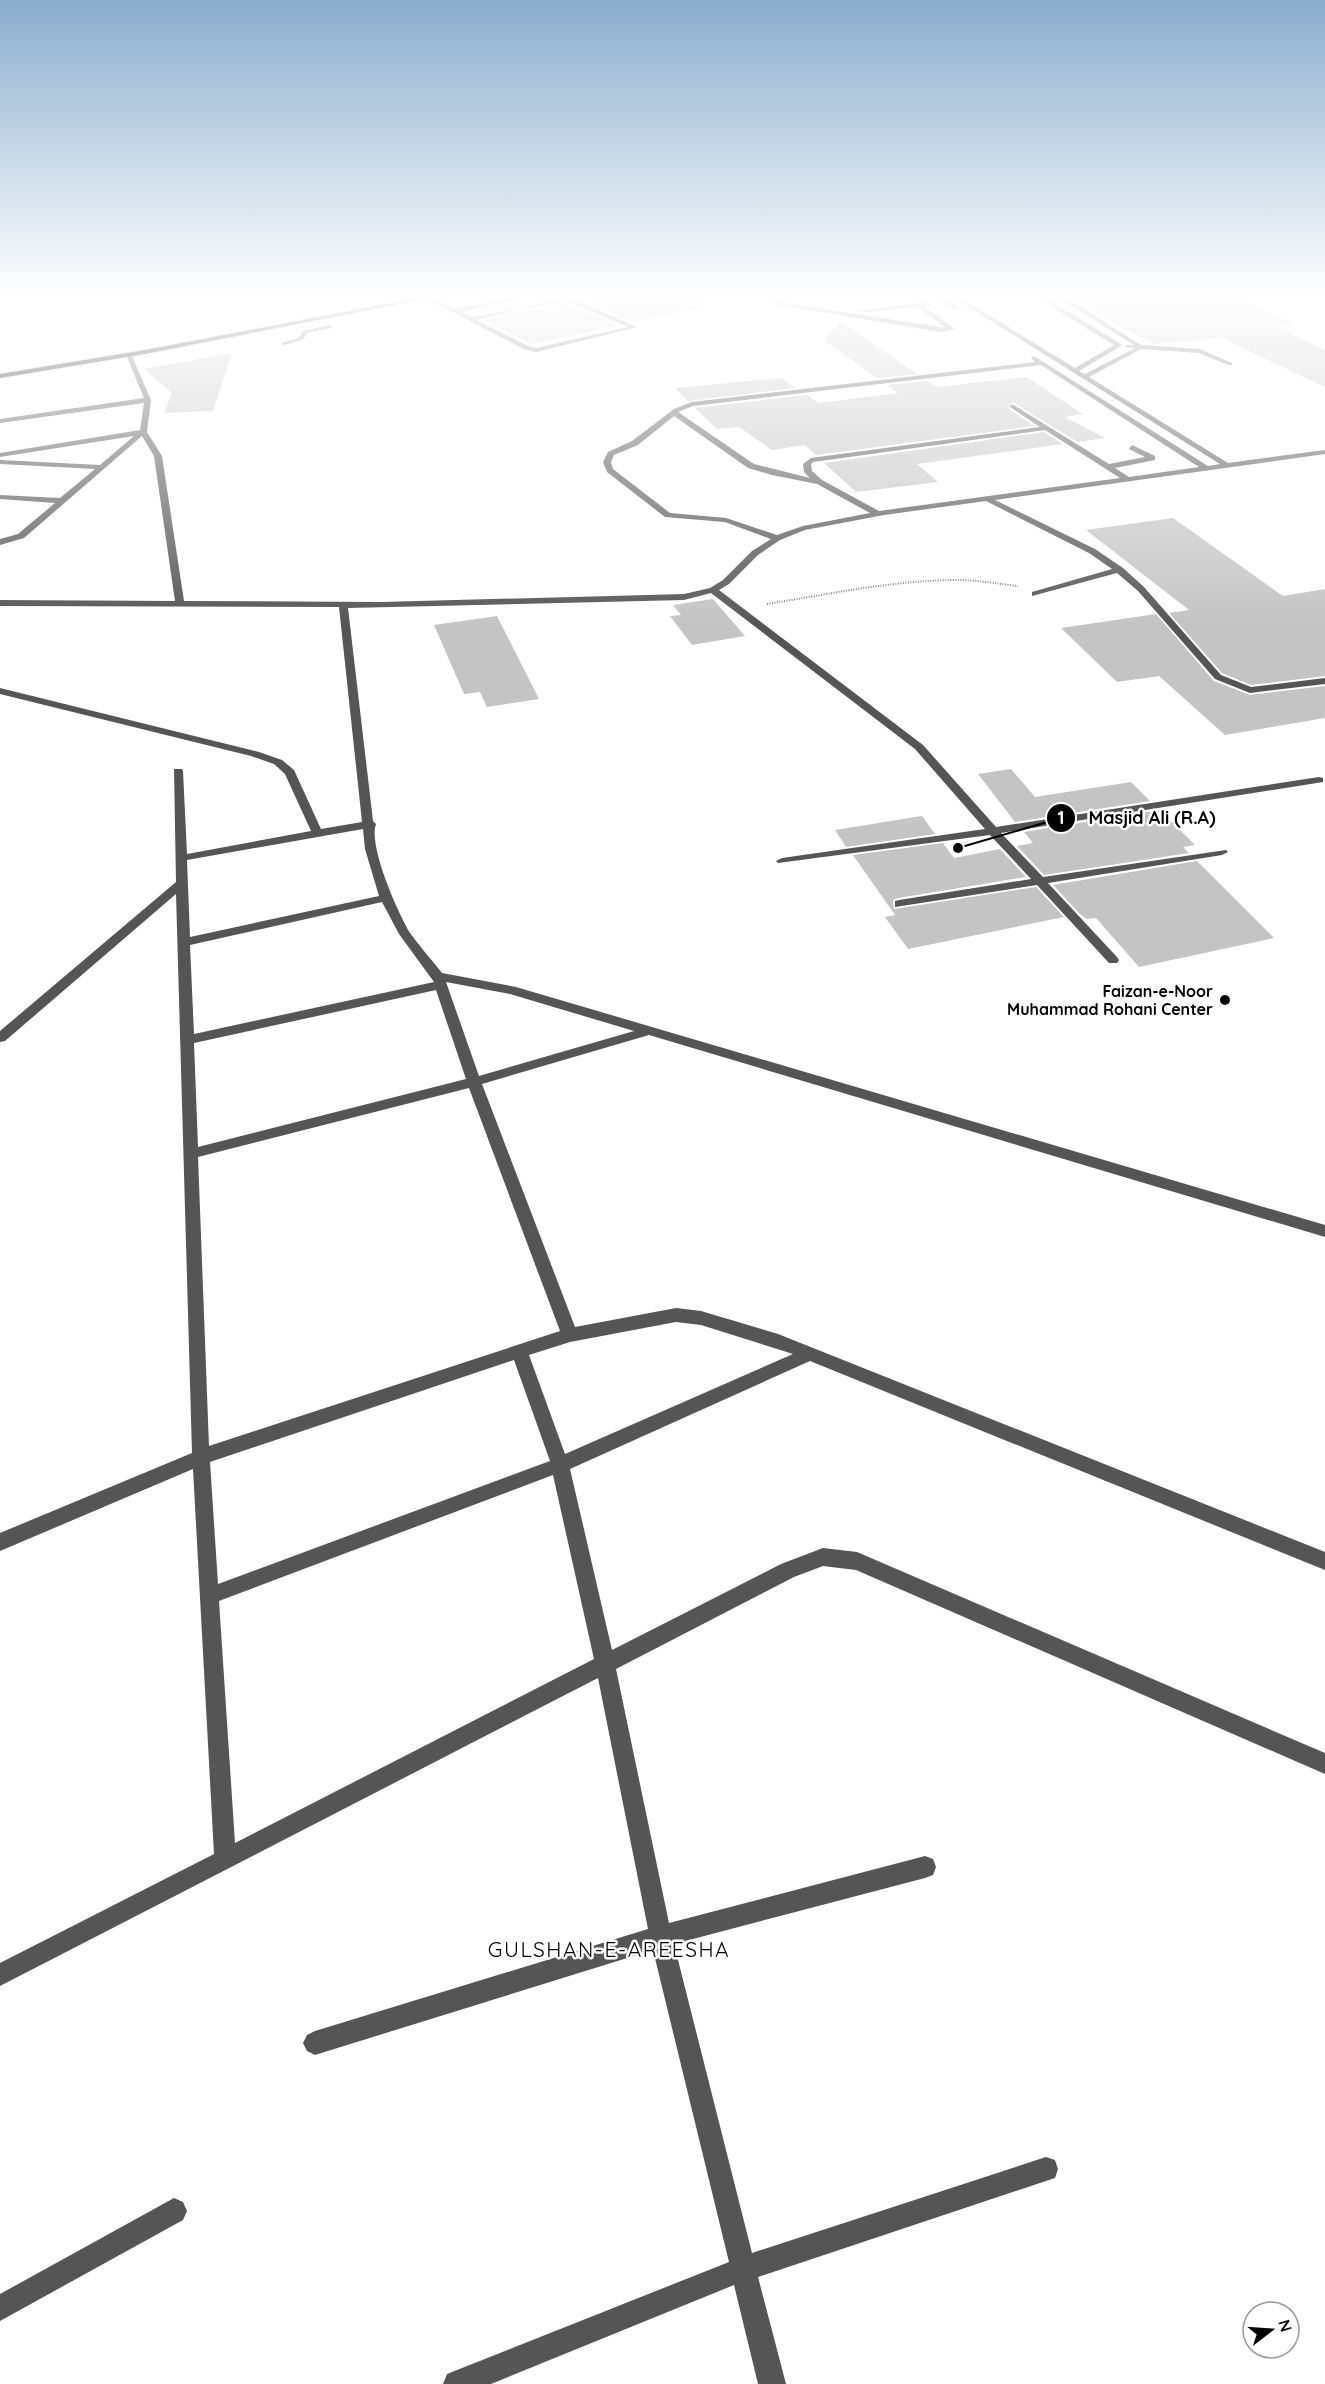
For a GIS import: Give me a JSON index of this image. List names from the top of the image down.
{
  "districts": ["GULSHAN-E-AREESHA"],
  "places": ["Masjid Ali (R.A)", "Faizan-e-Noor Muhammad Rohani Center"],
  "north": "right"
}
